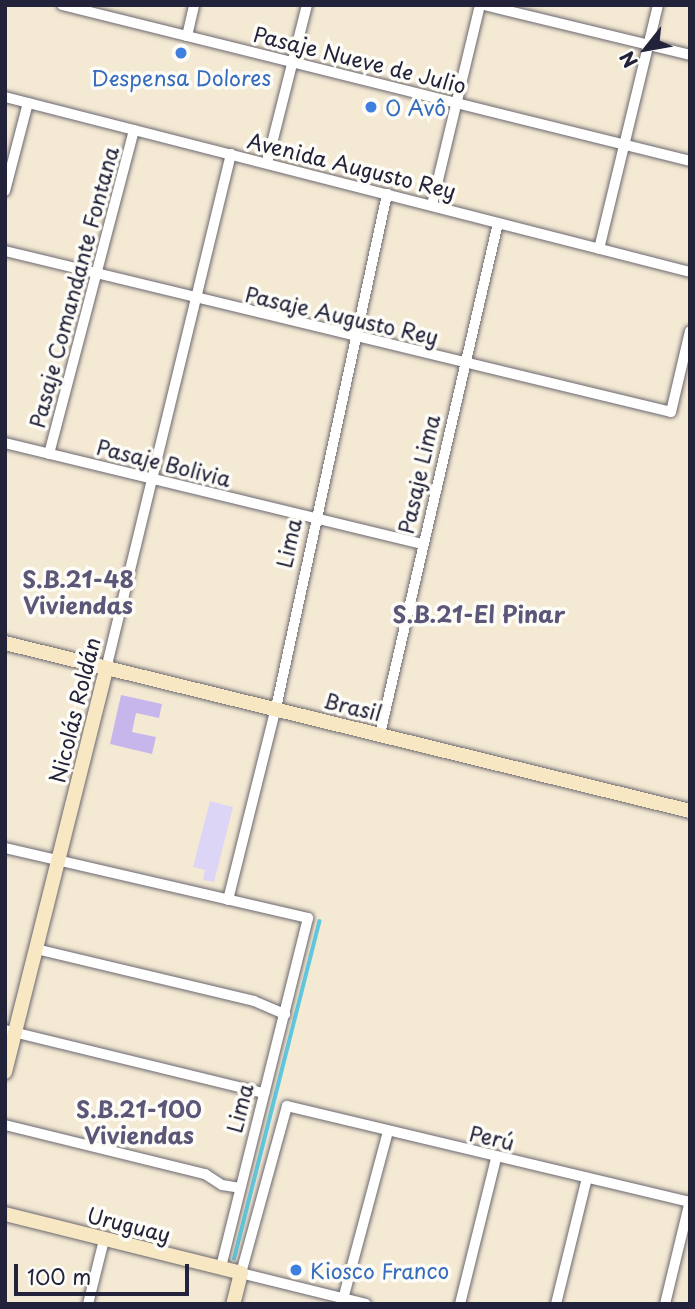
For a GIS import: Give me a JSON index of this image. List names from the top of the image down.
{
  "streets": {
    "street": [
      "Pasaje Nueve de Julio",
      "Avenida Augusto Rey",
      "Pasaje Comandante Fontana",
      "Pasaje Augusto Rey",
      "Pasaje Bolivia",
      "Pasaje Lima",
      "Lima",
      "Brasil",
      "Nicolás Roldán",
      "Perú",
      "Uruguay"
    ]
  },
  "crossings": [
    ["Avenida Augusto Rey", "Pasaje Comandante Fontana"],
    ["Avenida Augusto Rey", "Pasaje Lima"],
    ["Avenida Augusto Rey", "Lima"],
    ["Avenida Augusto Rey", "Nicolás Roldán"],
    ["Pasaje Comandante Fontana", "Pasaje Augusto Rey"],
    ["Pasaje Comandante Fontana", "Pasaje Bolivia"],
    ["Pasaje Augusto Rey", "Pasaje Lima"],
    ["Pasaje Augusto Rey", "Lima"],
    ["Pasaje Augusto Rey", "Nicolás Roldán"],
    ["Pasaje Bolivia", "Pasaje Lima"],
    ["Pasaje Bolivia", "Lima"],
    ["Pasaje Bolivia", "Nicolás Roldán"],
    ["Pasaje Lima", "Brasil"],
    ["Lima", "Brasil"],
    ["Lima", "Uruguay"],
    ["Brasil", "Nicolás Roldán"],
    ["Perú", "Uruguay"]
  ],
  "districts": ["S.B.21-48 Viviendas", "S.B.21-El Pinar", "S.B.21-100 Viviendas"],
  "places": ["Despensa Dolores", "O Avô", "Kiosco Franco"],
  "scale_bar": "100 m",
  "north": "bottom left"
}
